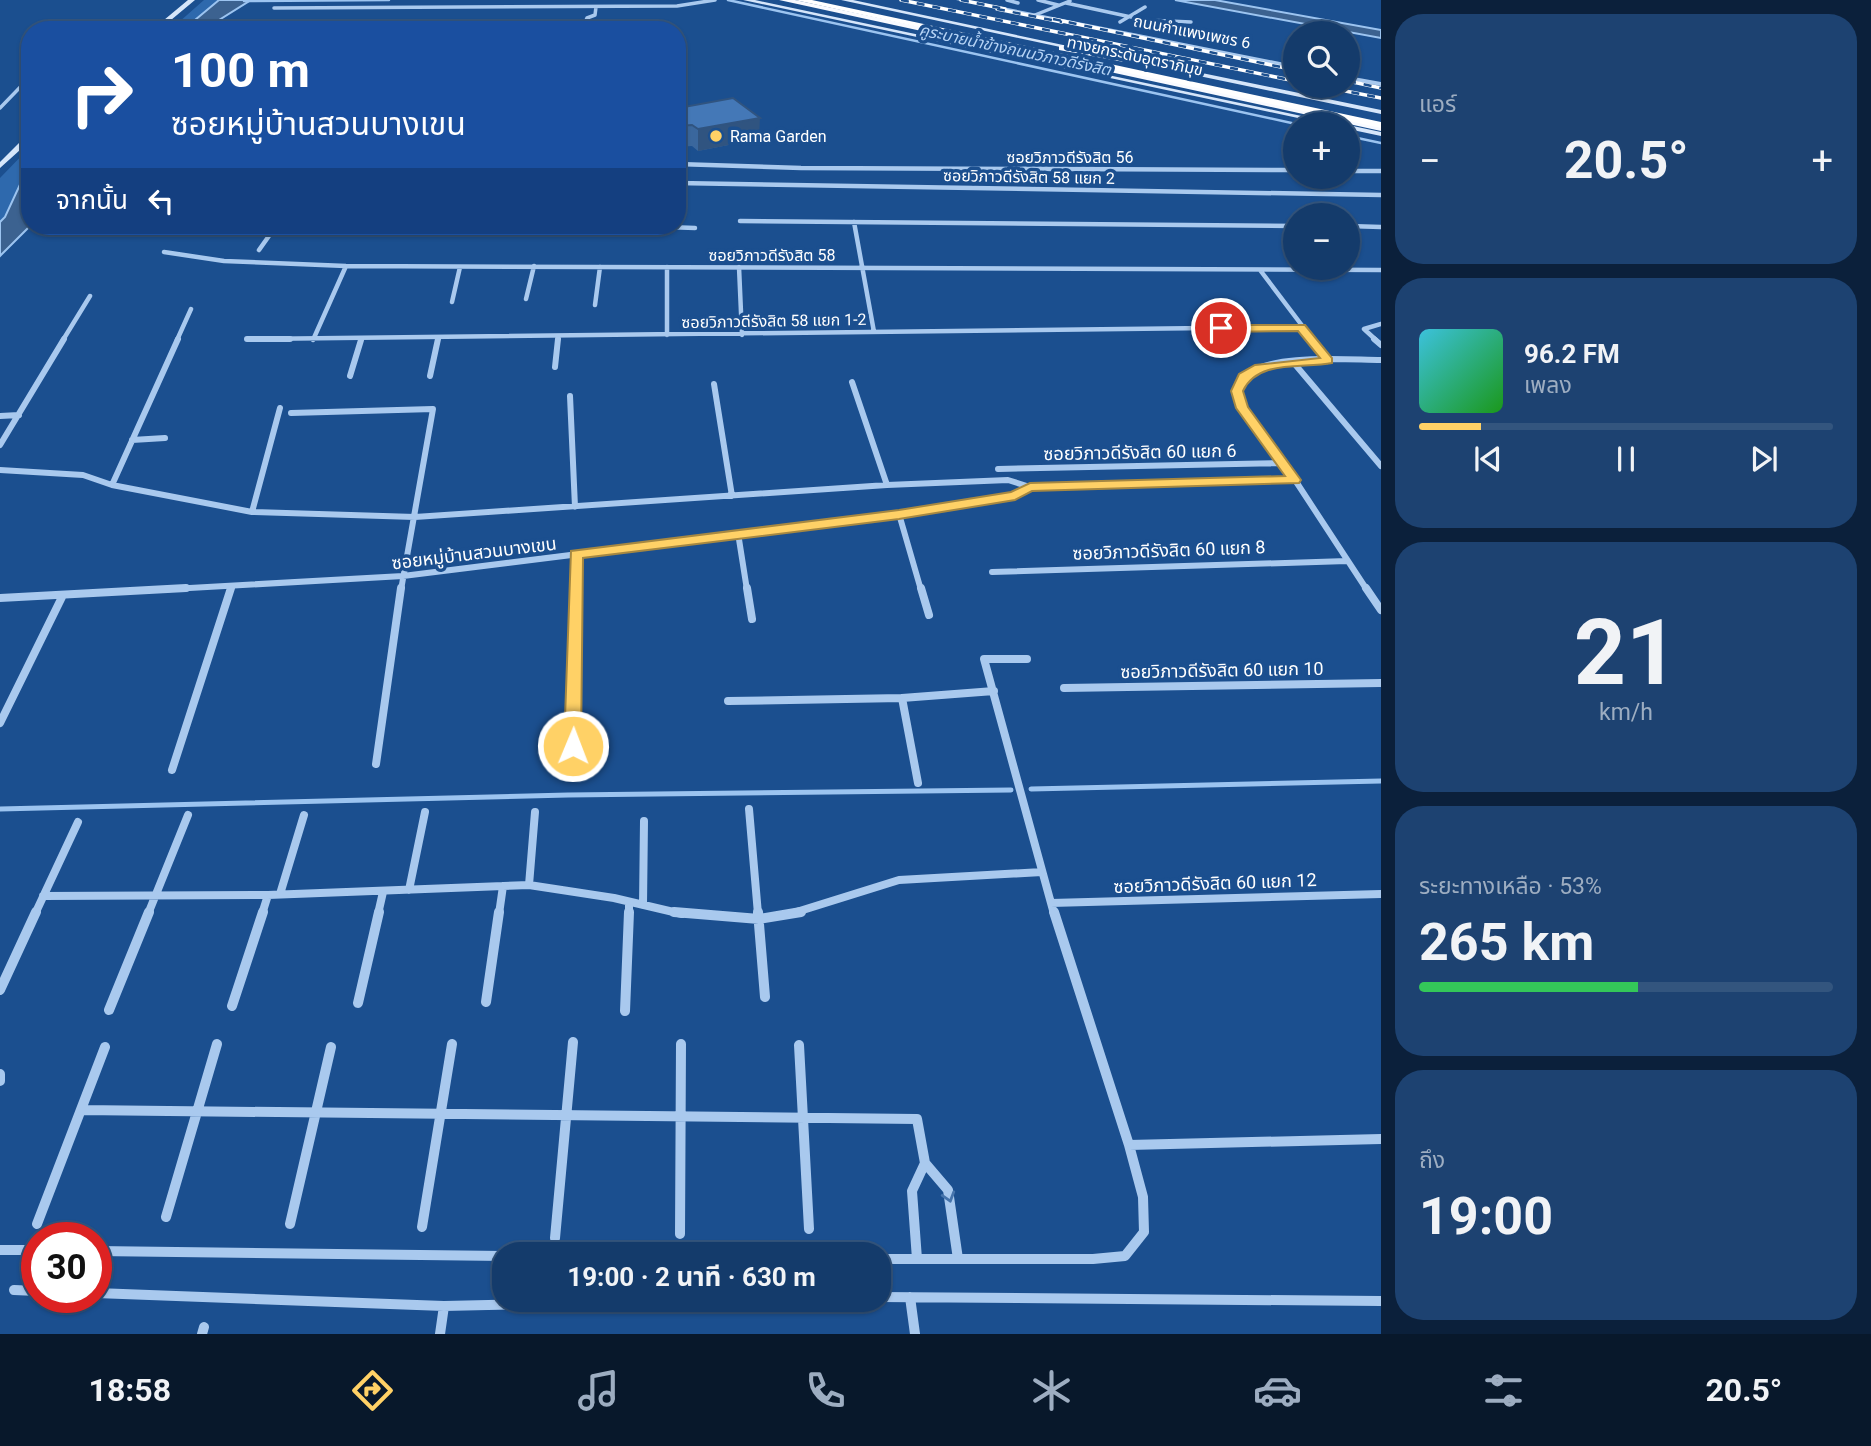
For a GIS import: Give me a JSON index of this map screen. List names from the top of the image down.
{
  "streets": {
    "highway": ["ทางยกระดับอุตราภิมุข"],
    "street": [
      "ถนนกำแพงเพชร 6",
      "ซอยวิภาวดีรังสิต 56",
      "ซอยวิภาวดีรังสิต 58 แยก 2",
      "ซอยวิภาวดีรังสิต 58",
      "ซอยวิภาวดีรังสิต 58 แยก 1-2",
      "ซอยวิภาวดีรังสิต 60 แยก 6",
      "ซอยวิภาวดีรังสิต 60 แยก 8",
      "ซอยหมู่บ้านสวนบางเขน",
      "ซอยวิภาวดีรังสิต 60 แยก 10",
      "ซอยวิภาวดีรังสิต 60 แยก 12"
    ]
  },
  "water": ["คูระบายน้ำข้างถนนวิภาวดีรังสิต"],
  "places": ["Rama Garden"],
  "page": {
    "tile": [
      "แอร์",
      ["21", "km/h"],
      ["ระยะทางเหลือ · 53%", "265 km"],
      ["ถึง", "19:00"]
    ],
    "map_buttons": ["+", "−"],
    "turn": ["100 m", "ซอยหมู่บ้านสวนบางเขน"],
    "heat": ["−", "20.5°", "+"],
    "then": "จากนั้น",
    "song": ["96.2 FM", "เพลง"],
    "limit": "30",
    "trip": "19:00 · 2 นาที · 630 m",
    "tabs": ["18:58", "20.5°"]
  }
}
